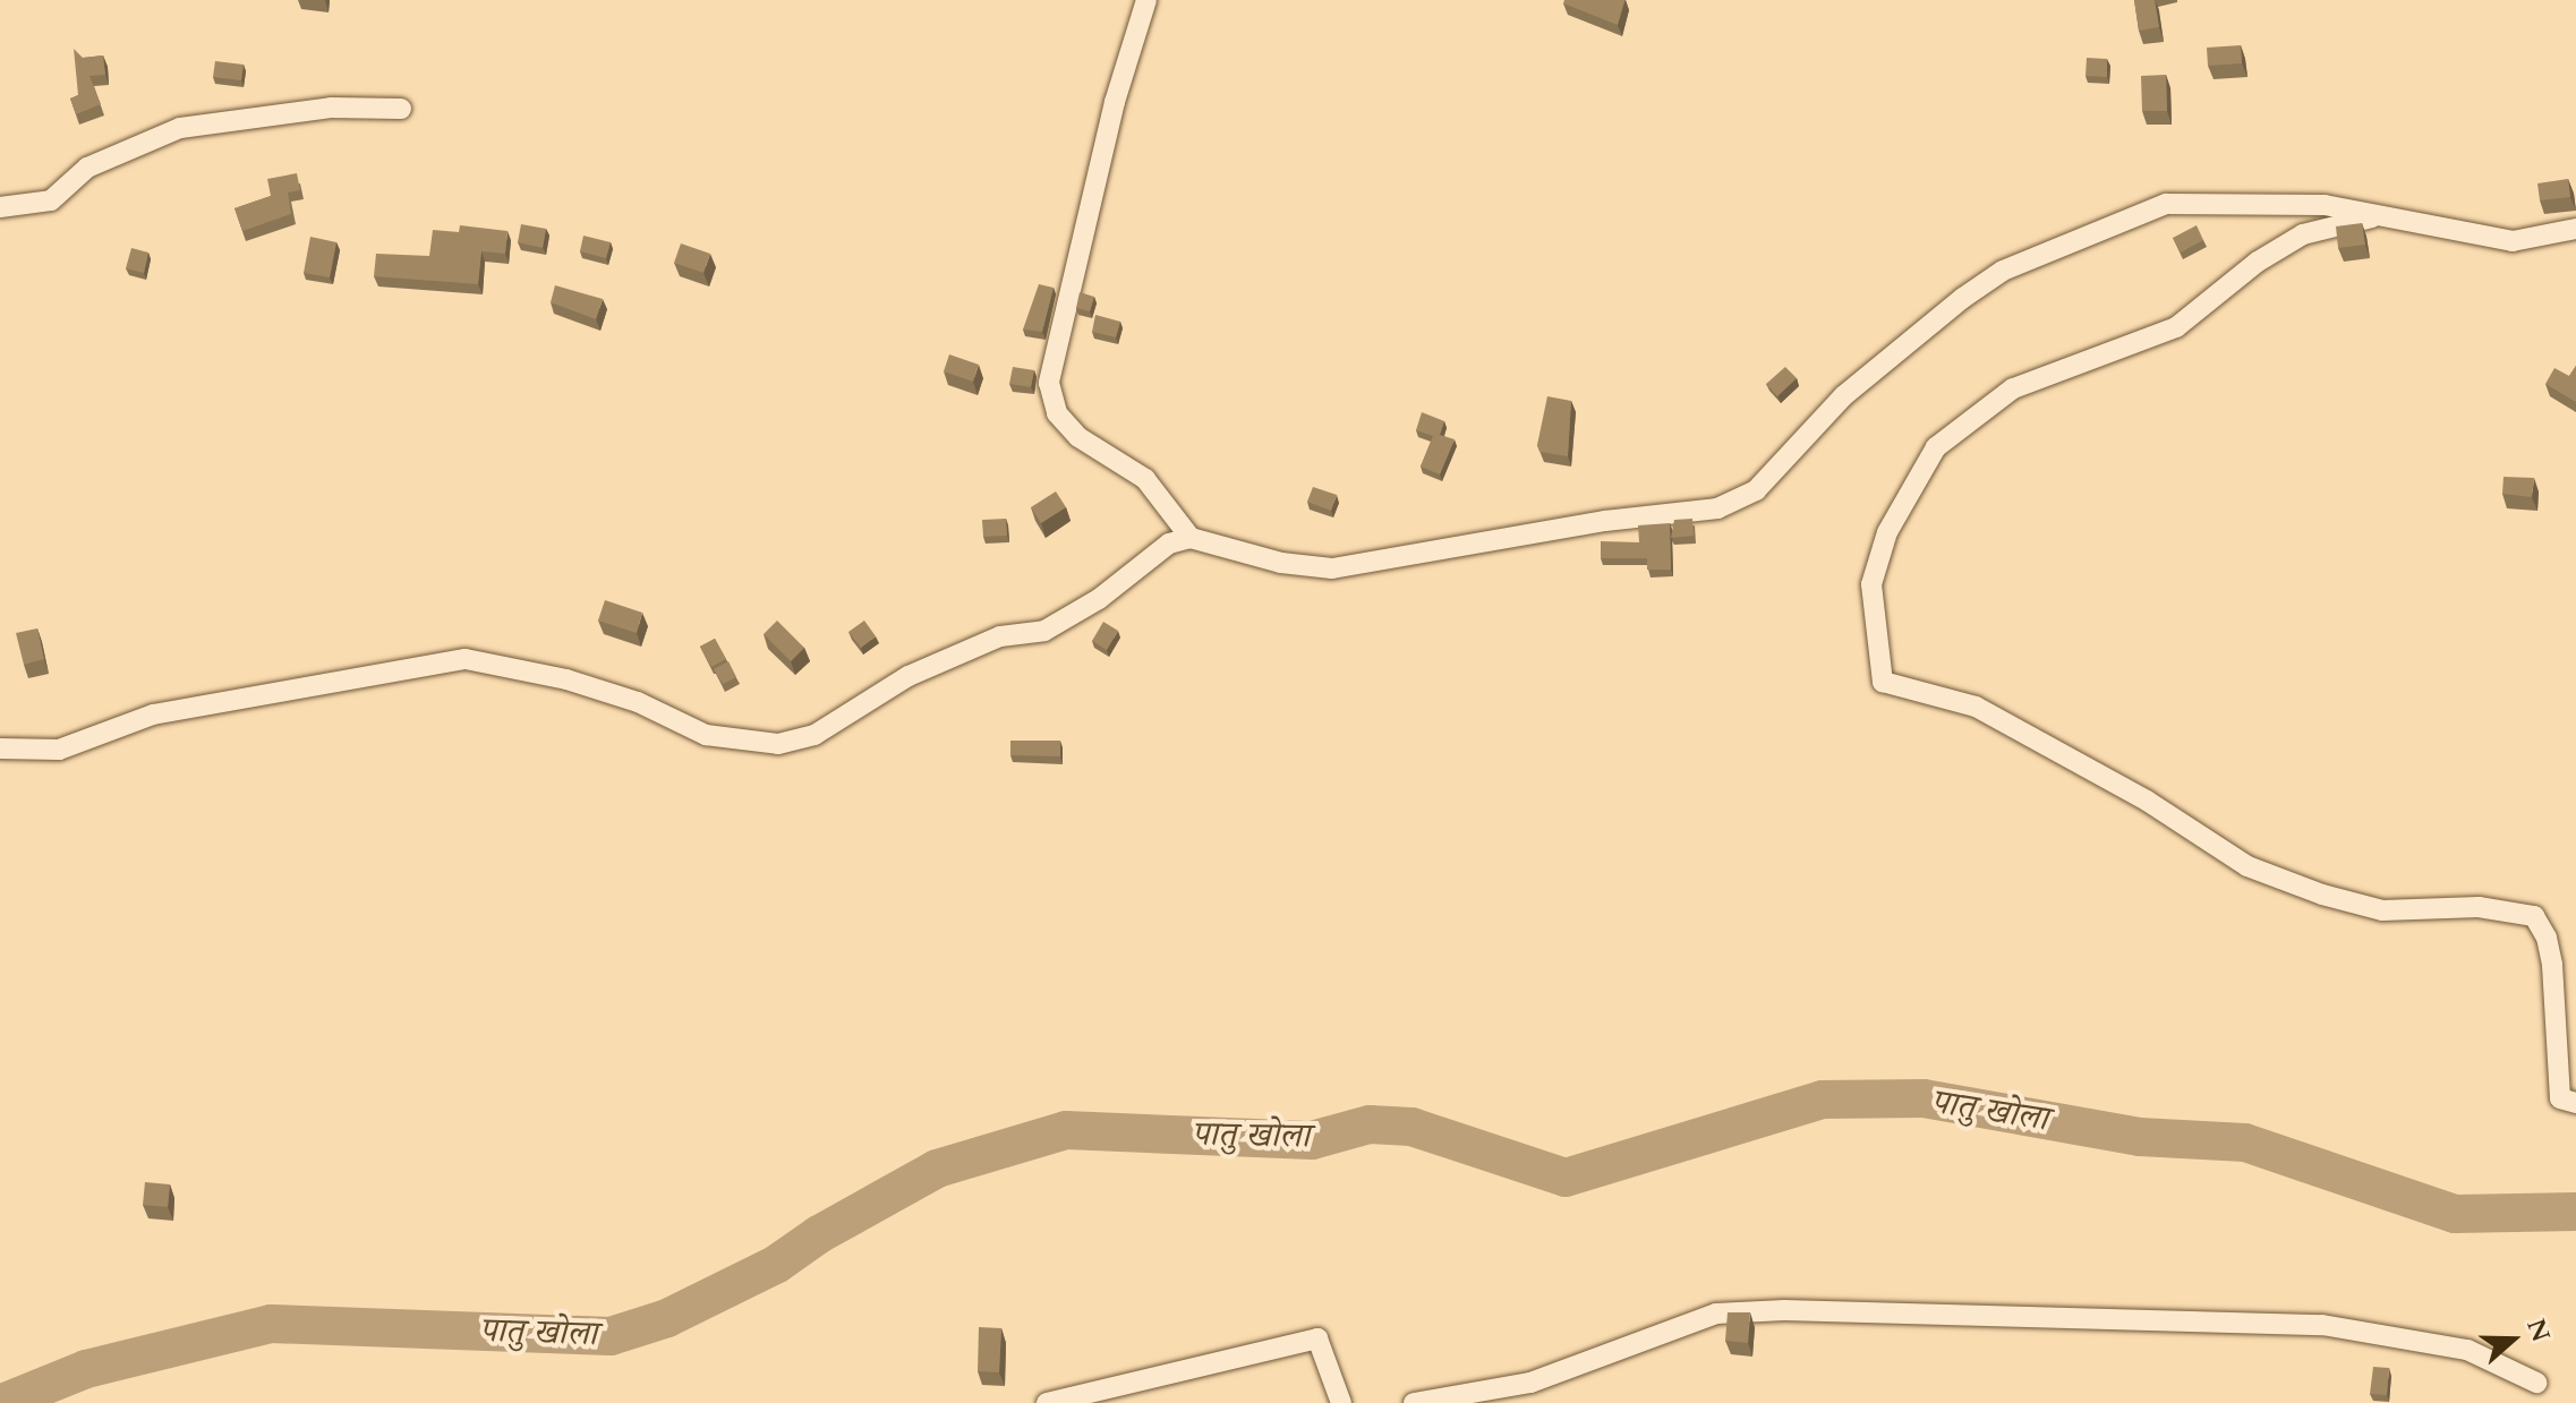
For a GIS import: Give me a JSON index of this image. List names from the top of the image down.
{
  "water": ["पातु खोला"],
  "north": "right"
}
